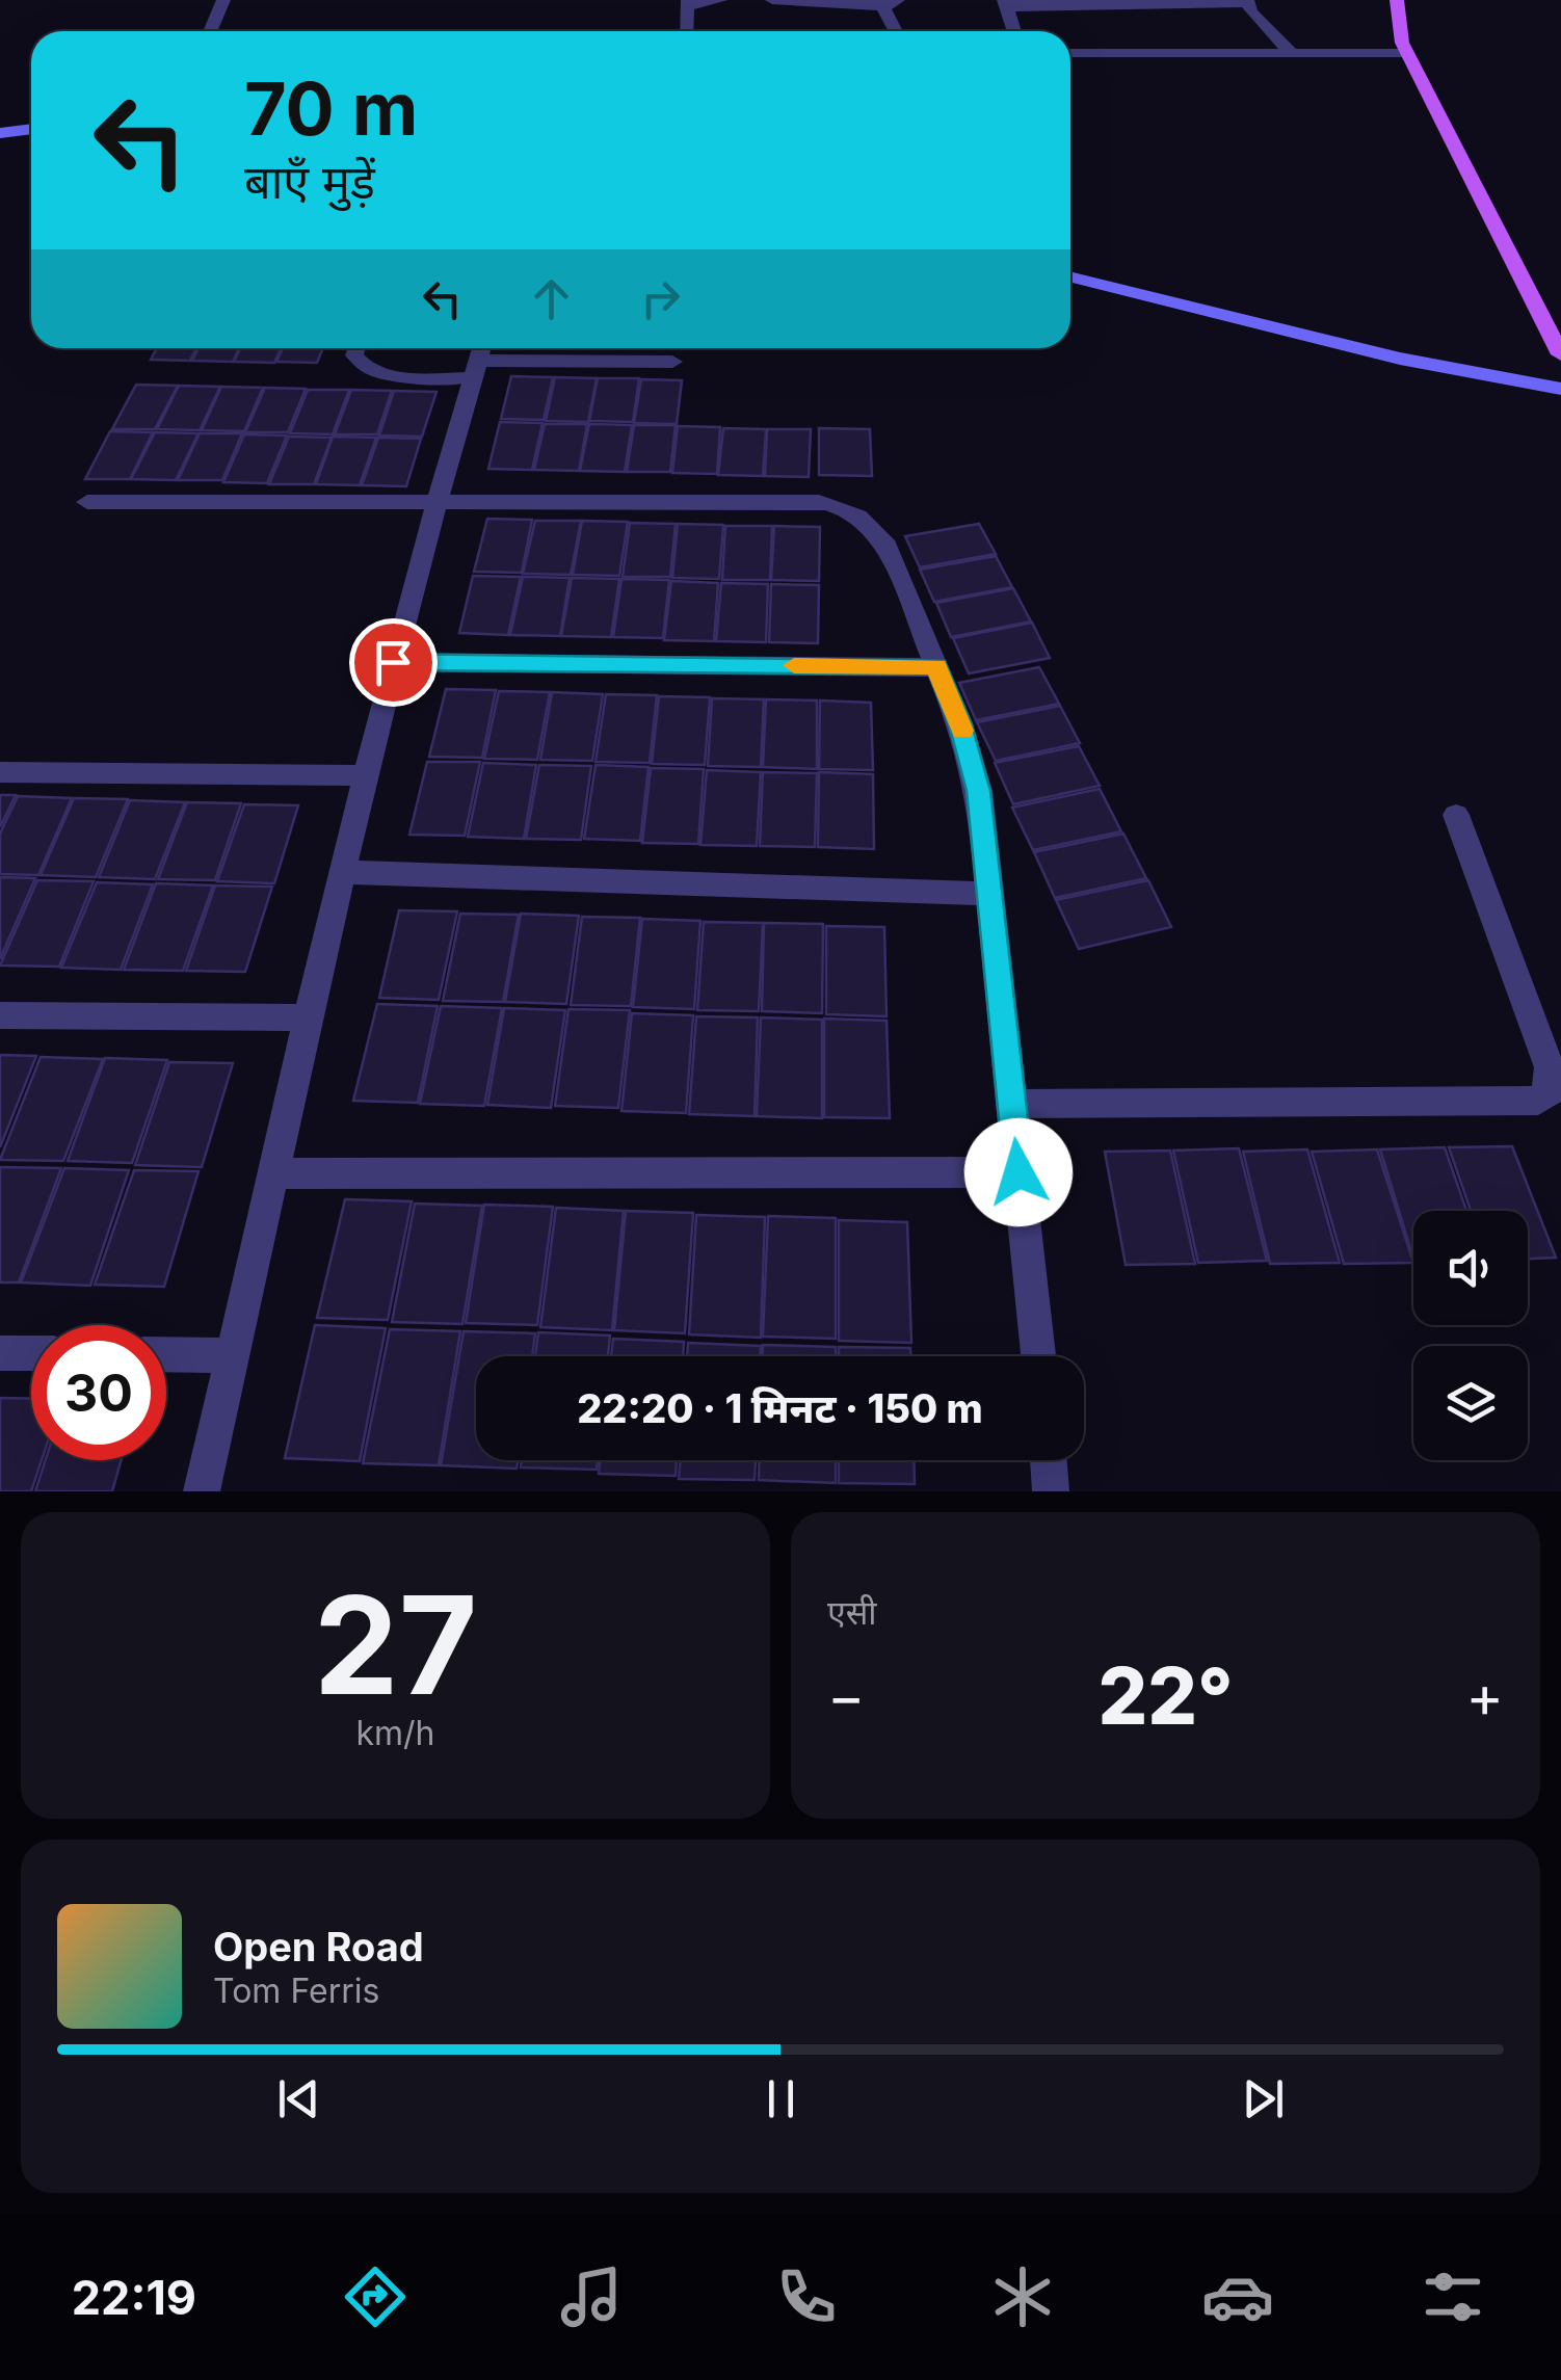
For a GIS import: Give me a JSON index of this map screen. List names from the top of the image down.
{
  "page": {
    "turn": ["70 m", "बाएँ मुड़ें"],
    "limit": "30",
    "trip": "22:20 · 1 मिनट · 150 m",
    "tile": [
      ["27", "km/h"],
      "एसी"
    ],
    "heat": ["−", "22°", "+"],
    "song": ["Open Road", "Tom Ferris"],
    "tabs": "22:19"
  }
}
